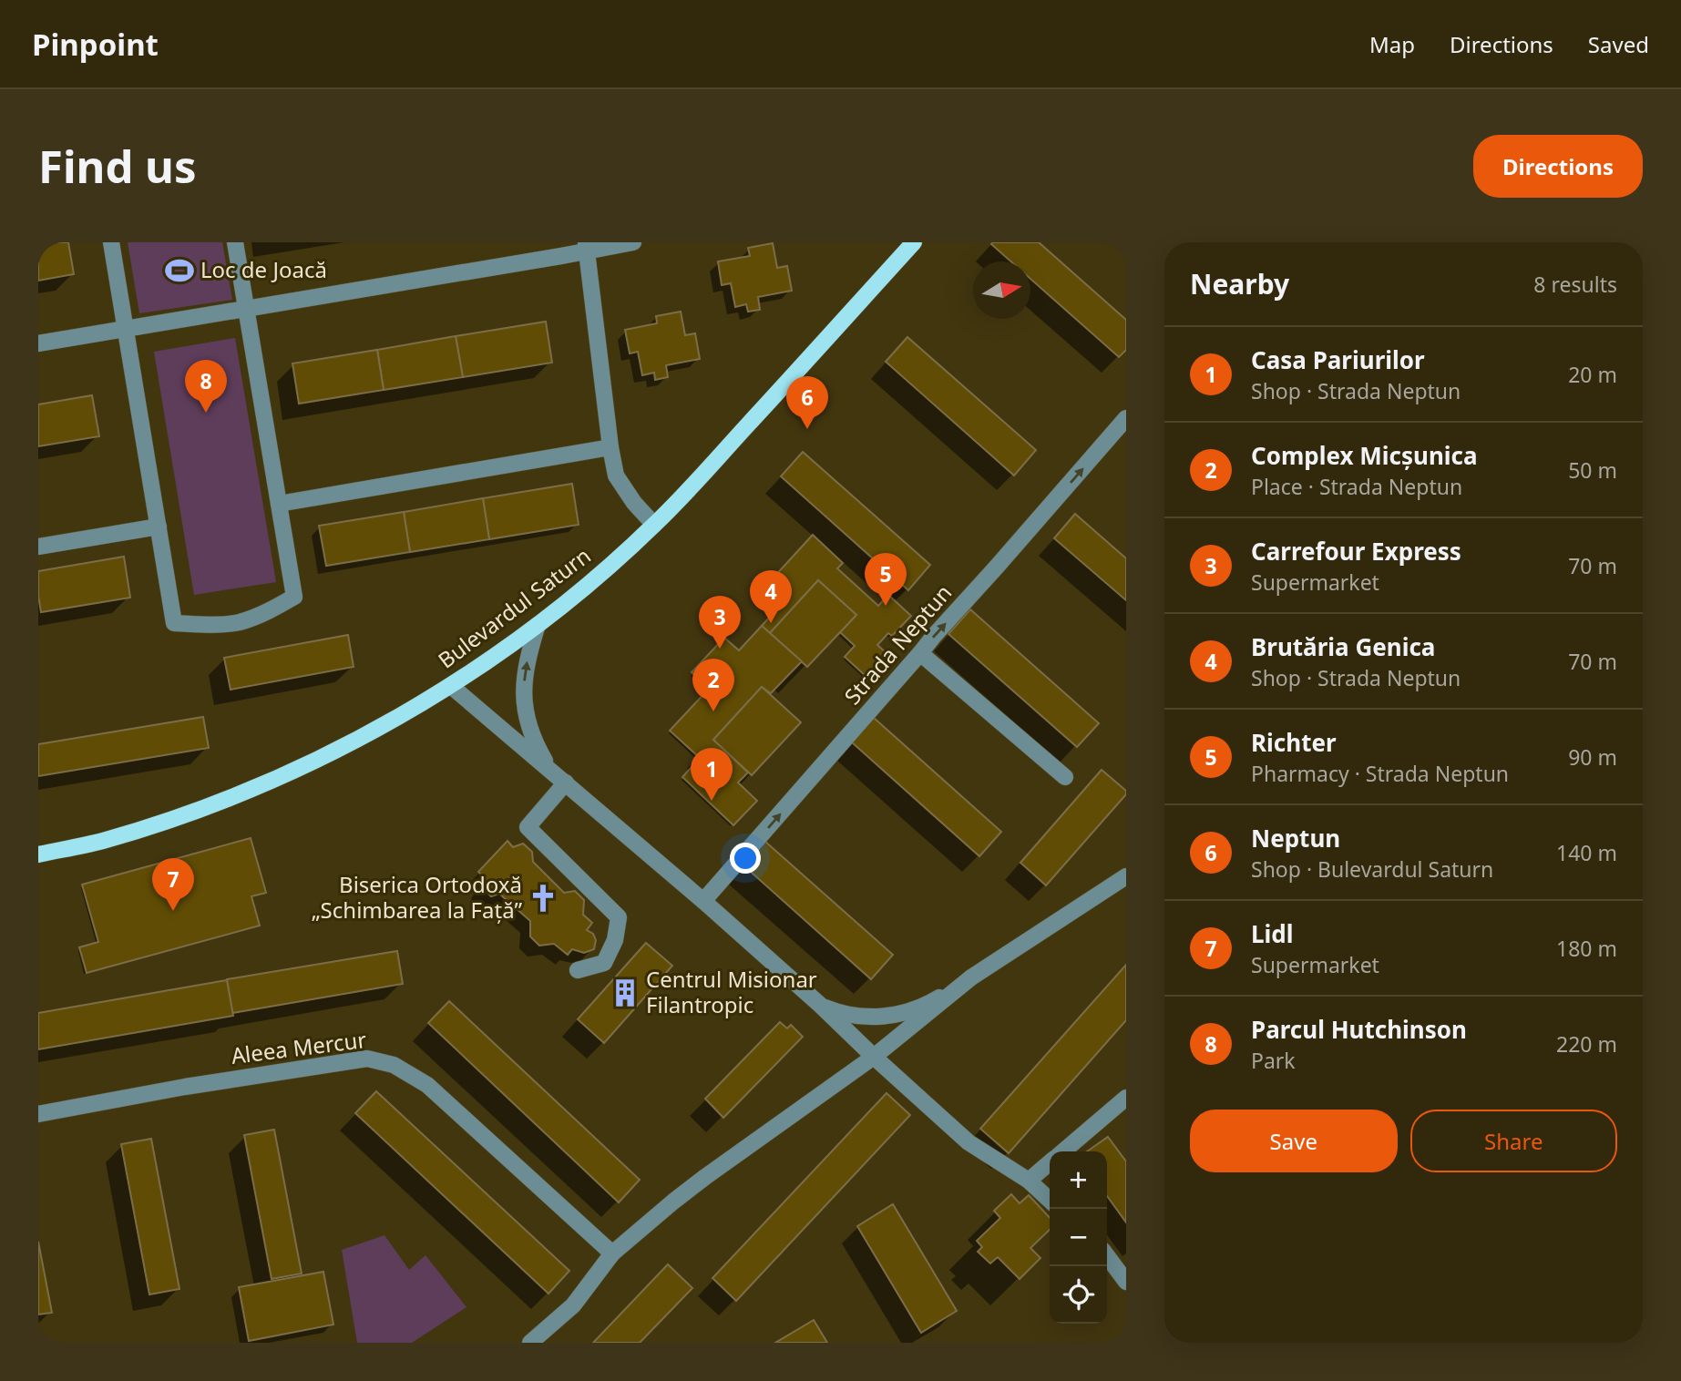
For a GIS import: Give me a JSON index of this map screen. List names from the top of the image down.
{
  "streets": {
    "main road": ["Bulevardul Saturn"],
    "street": ["Strada Neptun", "Aleea Mercur"]
  },
  "one_way": ["Strada Neptun"],
  "places": {
    "sports": ["Loc de Joacă"],
    "church": ["Biserica Ortodoxă „Schimbarea la Față”"],
    "building": ["Centrul Misionar Filantropic"]
  },
  "north": "right",
  "page": {
    "header": "Pinpoint",
    "nav": ["Map", "Directions", "Saved"],
    "buttons": [
      "Directions",
      ["Save", "Share"]
    ],
    "title": "Find us",
    "heading": ["Nearby", "8 results"],
    "list": [
      {
        "mark": "1",
        "name": "Casa Pariurilor",
        "note": "Shop · Strada Neptun",
        "value": "20 m"
      },
      {
        "mark": "2",
        "name": "Complex Micșunica",
        "note": "Place · Strada Neptun",
        "value": "50 m"
      },
      {
        "mark": "3",
        "name": "Carrefour Express",
        "note": "Supermarket",
        "value": "70 m"
      },
      {
        "mark": "4",
        "name": "Brutăria Genica",
        "note": "Shop · Strada Neptun",
        "value": "70 m"
      },
      {
        "mark": "5",
        "name": "Richter",
        "note": "Pharmacy · Strada Neptun",
        "value": "90 m"
      },
      {
        "mark": "6",
        "name": "Neptun",
        "note": "Shop · Bulevardul Saturn",
        "value": "140 m"
      },
      {
        "mark": "7",
        "name": "Lidl",
        "note": "Supermarket",
        "value": "180 m"
      },
      {
        "mark": "8",
        "name": "Parcul Hutchinson",
        "note": "Park",
        "value": "220 m"
      }
    ],
    "pins": [
      "8",
      "6",
      "5",
      "4",
      "3",
      "2",
      "1",
      "7"
    ],
    "map_buttons": ["+", "−"]
  }
}
